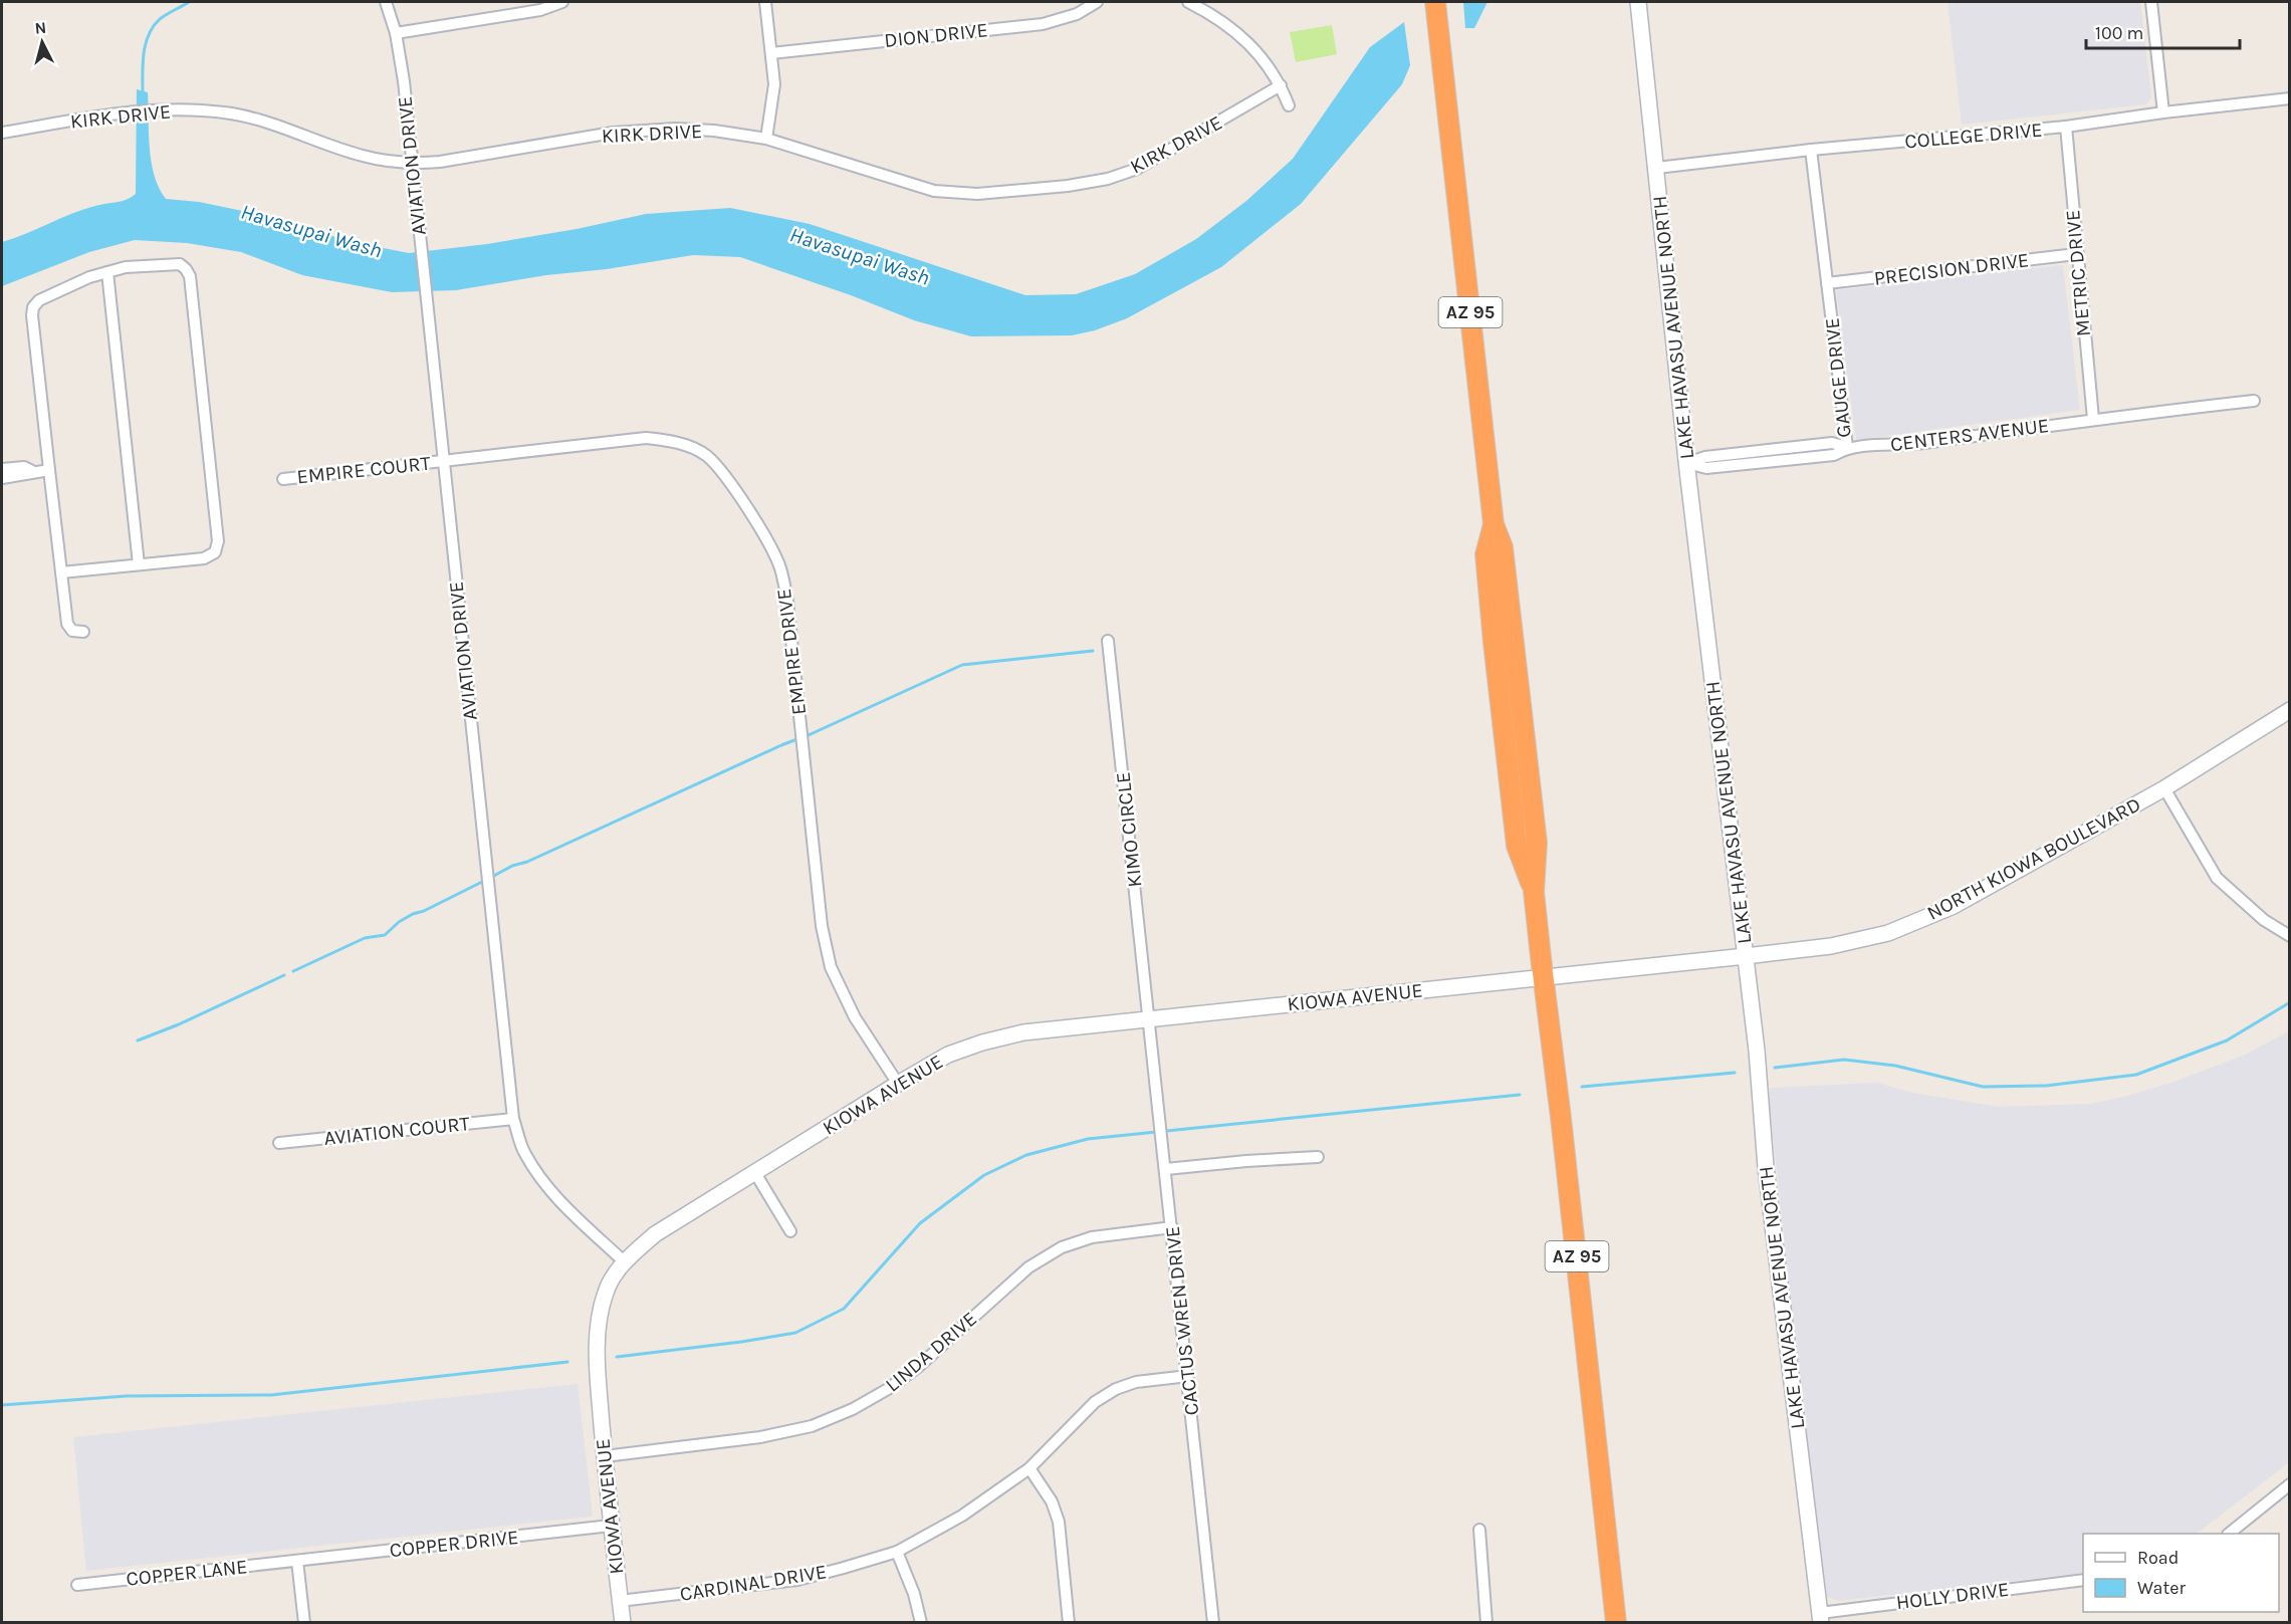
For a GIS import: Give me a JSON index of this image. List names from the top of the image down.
{
  "streets": {
    "highway": ["AZ 95"],
    "street": [
      "DION DRIVE",
      "KIRK DRIVE",
      "COLLEGE DRIVE",
      "AVIATION DRIVE",
      "PRECISION DRIVE",
      "METRIC DRIVE",
      "LAKE HAVASU AVENUE NORTH",
      "GAUGE DRIVE",
      "CENTERS AVENUE",
      "EMPIRE COURT",
      "EMPIRE DRIVE",
      "KIMO CIRCLE",
      "NORTH KIOWA BOULEVARD",
      "KIOWA AVENUE",
      "AVIATION COURT",
      "CACTUS WREN DRIVE",
      "LINDA DRIVE",
      "COPPER DRIVE",
      "COPPER LANE",
      "CARDINAL DRIVE",
      "HOLLY DRIVE"
    ]
  },
  "crossings": [
    ["KIRK DRIVE", "AVIATION DRIVE"],
    ["COLLEGE DRIVE", "METRIC DRIVE"],
    ["COLLEGE DRIVE", "LAKE HAVASU AVENUE NORTH"],
    ["COLLEGE DRIVE", "GAUGE DRIVE"],
    ["AVIATION DRIVE", "EMPIRE COURT"],
    ["AVIATION DRIVE", "EMPIRE DRIVE"],
    ["AVIATION DRIVE", "KIOWA AVENUE"],
    ["AVIATION DRIVE", "AVIATION COURT"],
    ["PRECISION DRIVE", "METRIC DRIVE"],
    ["PRECISION DRIVE", "GAUGE DRIVE"],
    ["METRIC DRIVE", "CENTERS AVENUE"],
    ["AZ 95", "NORTH KIOWA BOULEVARD"],
    ["AZ 95", "KIOWA AVENUE"],
    ["LAKE HAVASU AVENUE NORTH", "CENTERS AVENUE"],
    ["LAKE HAVASU AVENUE NORTH", "NORTH KIOWA BOULEVARD"],
    ["LAKE HAVASU AVENUE NORTH", "HOLLY DRIVE"],
    ["GAUGE DRIVE", "CENTERS AVENUE"],
    ["EMPIRE COURT", "EMPIRE DRIVE"],
    ["EMPIRE DRIVE", "KIOWA AVENUE"],
    ["KIMO CIRCLE", "KIOWA AVENUE"],
    ["KIMO CIRCLE", "CACTUS WREN DRIVE"],
    ["NORTH KIOWA BOULEVARD", "KIOWA AVENUE"],
    ["KIOWA AVENUE", "CACTUS WREN DRIVE"],
    ["KIOWA AVENUE", "LINDA DRIVE"],
    ["KIOWA AVENUE", "COPPER DRIVE"],
    ["KIOWA AVENUE", "CARDINAL DRIVE"],
    ["CACTUS WREN DRIVE", "LINDA DRIVE"],
    ["CACTUS WREN DRIVE", "CARDINAL DRIVE"],
    ["COPPER DRIVE", "COPPER LANE"]
  ],
  "water": ["Havasupai Wash"],
  "legend": ["Road", "Water"],
  "scale_bar": "100 m",
  "north": "top"
}
